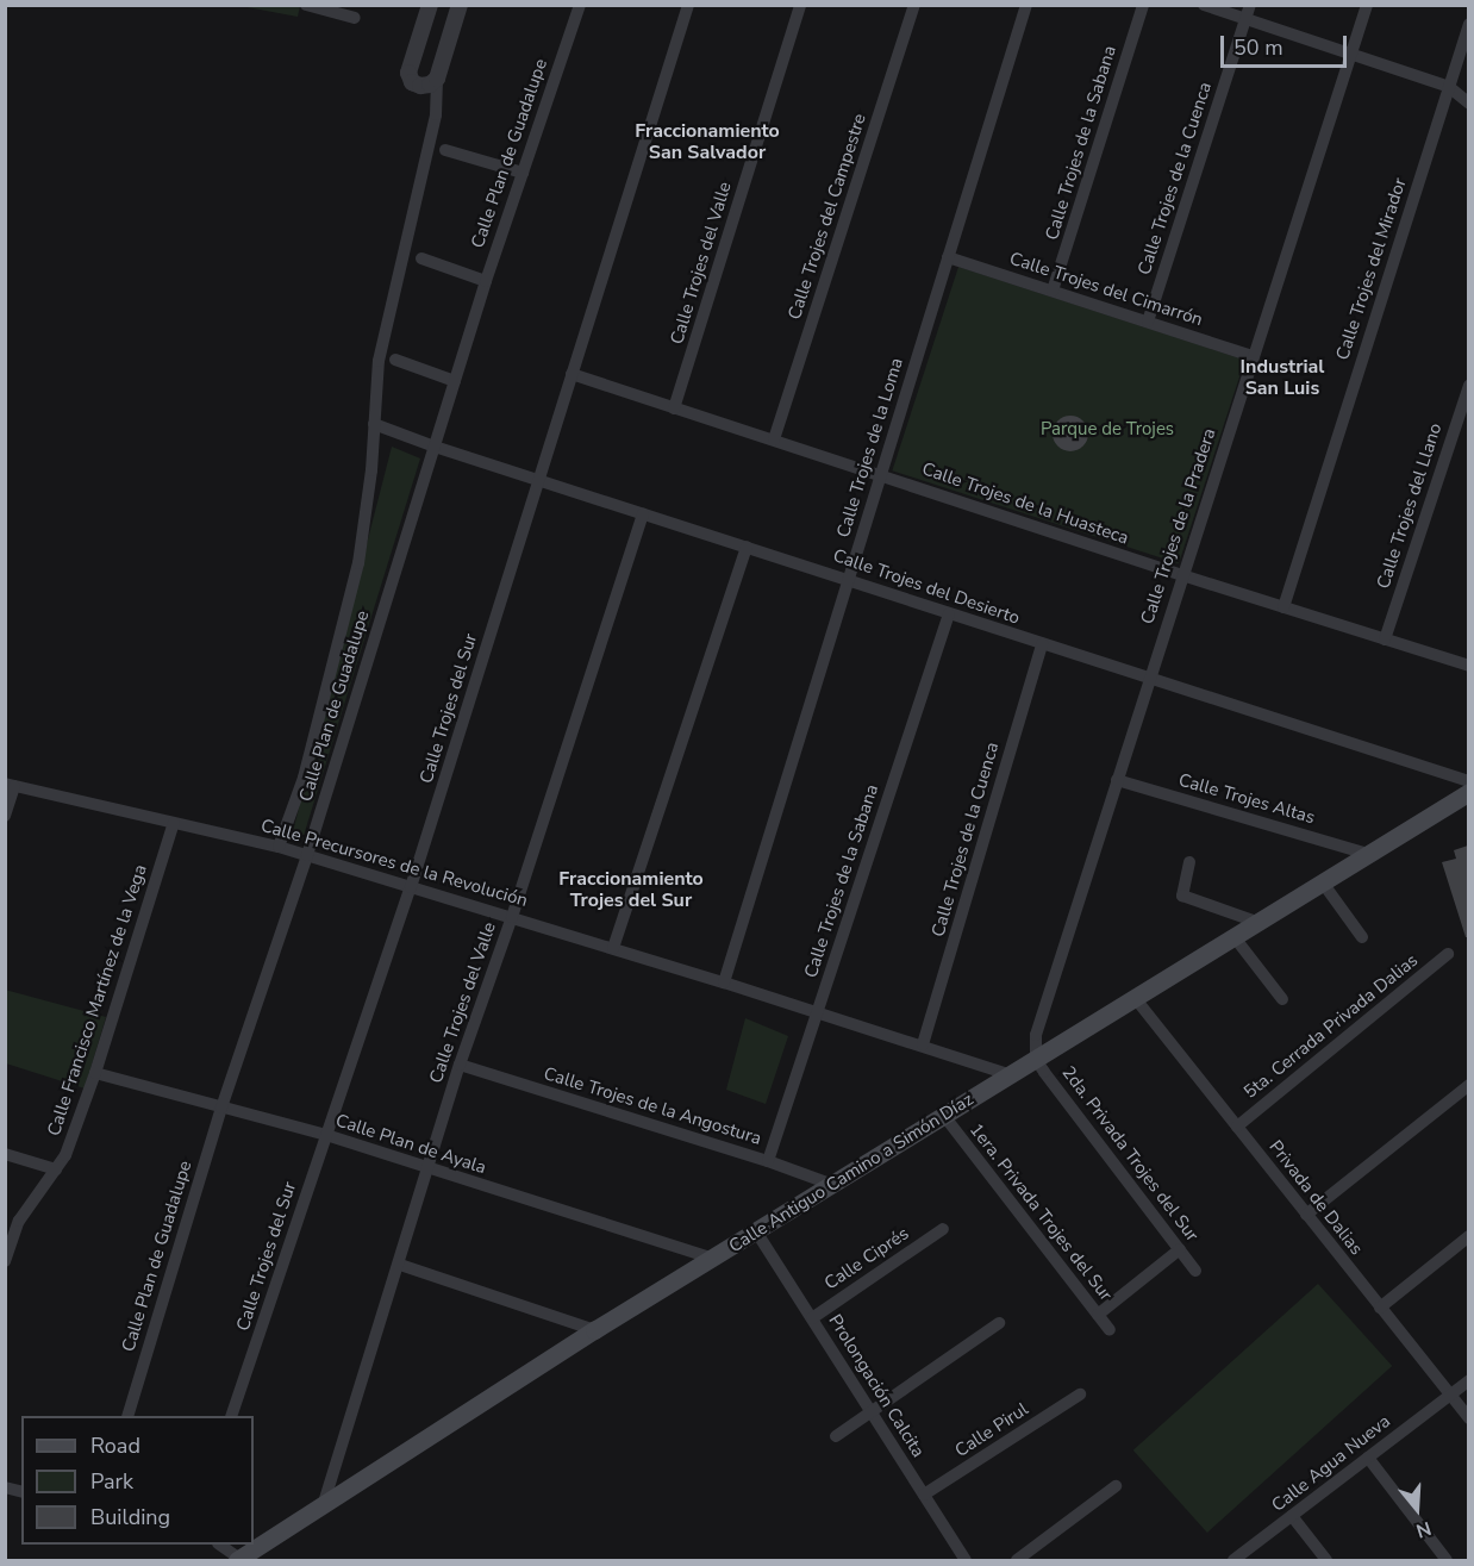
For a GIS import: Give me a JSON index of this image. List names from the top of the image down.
{
  "streets": {
    "main road": ["Calle Antiguo Camino a Simón Díaz"],
    "street": [
      "Calle Trojes de la Sabana",
      "Calle Plan de Guadalupe",
      "Calle Trojes de la Cuenca",
      "Calle Trojes del Campestre",
      "Calle Trojes del Valle",
      "Calle Trojes del Mirador",
      "Calle Trojes del Cimarrón",
      "Calle Trojes de la Loma",
      "Calle Trojes de la Huasteca",
      "Calle Trojes del Llano",
      "Calle Trojes de la Pradera",
      "Calle Trojes del Desierto",
      "Calle Trojes del Sur",
      "Calle Trojes Altas",
      "Calle Precursores de la Revolución",
      "Calle Francisco Martínez de la Vega",
      "5ta. Cerrada Privada Dalias",
      "Calle Trojes de la Angostura",
      "Calle Plan de Ayala",
      "2da. Privada Trojes del Sur",
      "Privada de Dalias",
      "1era. Privada Trojes del Sur",
      "Calle Ciprés",
      "Prolongación Calcita",
      "Calle Pirul",
      "Calle Agua Nueva"
    ]
  },
  "crossings": [
    ["Calle Trojes de la Sabana", "Calle Trojes del Cimarrón"],
    ["Calle Trojes de la Sabana", "Calle Trojes del Desierto"],
    ["Calle Trojes de la Sabana", "Calle Precursores de la Revolución"],
    ["Calle Trojes de la Sabana", "Calle Trojes de la Angostura"],
    ["Calle Plan de Guadalupe", "Calle Trojes del Desierto"],
    ["Calle Plan de Guadalupe", "Calle Precursores de la Revolución"],
    ["Calle Plan de Guadalupe", "Calle Plan de Ayala"],
    ["Calle Trojes de la Cuenca", "Calle Trojes del Cimarrón"],
    ["Calle Trojes de la Cuenca", "Calle Trojes del Desierto"],
    ["Calle Trojes de la Cuenca", "Calle Precursores de la Revolución"],
    ["Calle Trojes del Campestre", "Calle Trojes de la Huasteca"],
    ["Calle Trojes del Valle", "Calle Trojes de la Huasteca"],
    ["Calle Trojes del Valle", "Calle Trojes del Desierto"],
    ["Calle Trojes del Valle", "Calle Precursores de la Revolución"],
    ["Calle Trojes del Valle", "Calle Trojes de la Angostura"],
    ["Calle Trojes del Valle", "Calle Plan de Ayala"],
    ["Calle Trojes del Valle", "Calle Antiguo Camino a Simón Díaz"],
    ["Calle Trojes del Mirador", "Calle Trojes de la Huasteca"],
    ["Calle Trojes del Cimarrón", "Calle Trojes de la Loma"],
    ["Calle Trojes del Cimarrón", "Calle Trojes de la Pradera"],
    ["Calle Trojes de la Loma", "Calle Trojes de la Huasteca"],
    ["Calle Trojes de la Loma", "Calle Trojes del Desierto"],
    ["Calle Trojes de la Loma", "Calle Precursores de la Revolución"],
    ["Calle Trojes de la Huasteca", "Calle Trojes del Llano"],
    ["Calle Trojes de la Huasteca", "Calle Trojes de la Pradera"],
    ["Calle Trojes de la Huasteca", "Calle Trojes del Sur"],
    ["Calle Trojes de la Pradera", "Calle Trojes del Desierto"],
    ["Calle Trojes de la Pradera", "Calle Trojes Altas"],
    ["Calle Trojes de la Pradera", "2da. Privada Trojes del Sur"],
    ["Calle Trojes de la Pradera", "Calle Antiguo Camino a Simón Díaz"],
    ["Calle Trojes del Desierto", "Calle Trojes del Sur"],
    ["Calle Trojes del Sur", "Calle Precursores de la Revolución"],
    ["Calle Trojes del Sur", "Calle Plan de Ayala"],
    ["Calle Trojes Altas", "Calle Antiguo Camino a Simón Díaz"],
    ["Calle Precursores de la Revolución", "Calle Francisco Martínez de la Vega"],
    ["Calle Precursores de la Revolución", "Calle Antiguo Camino a Simón Díaz"],
    ["Calle Francisco Martínez de la Vega", "Calle Plan de Ayala"],
    ["5ta. Cerrada Privada Dalias", "Privada de Dalias"],
    ["Calle Trojes de la Angostura", "Calle Antiguo Camino a Simón Díaz"],
    ["Calle Plan de Ayala", "Calle Antiguo Camino a Simón Díaz"],
    ["2da. Privada Trojes del Sur", "Calle Antiguo Camino a Simón Díaz"],
    ["Calle Antiguo Camino a Simón Díaz", "Privada de Dalias"],
    ["Calle Antiguo Camino a Simón Díaz", "1era. Privada Trojes del Sur"],
    ["Calle Antiguo Camino a Simón Díaz", "Prolongación Calcita"],
    ["Privada de Dalias", "Calle Agua Nueva"],
    ["Calle Ciprés", "Prolongación Calcita"],
    ["Prolongación Calcita", "Calle Pirul"]
  ],
  "districts": ["Fraccionamiento San Salvador", "Industrial San Luis", "Fraccionamiento Trojes del Sur"],
  "parks": ["Parque de Trojes"],
  "legend": ["Road", "Park", "Building"],
  "scale_bar": "50 m",
  "north": "bottom"
}
